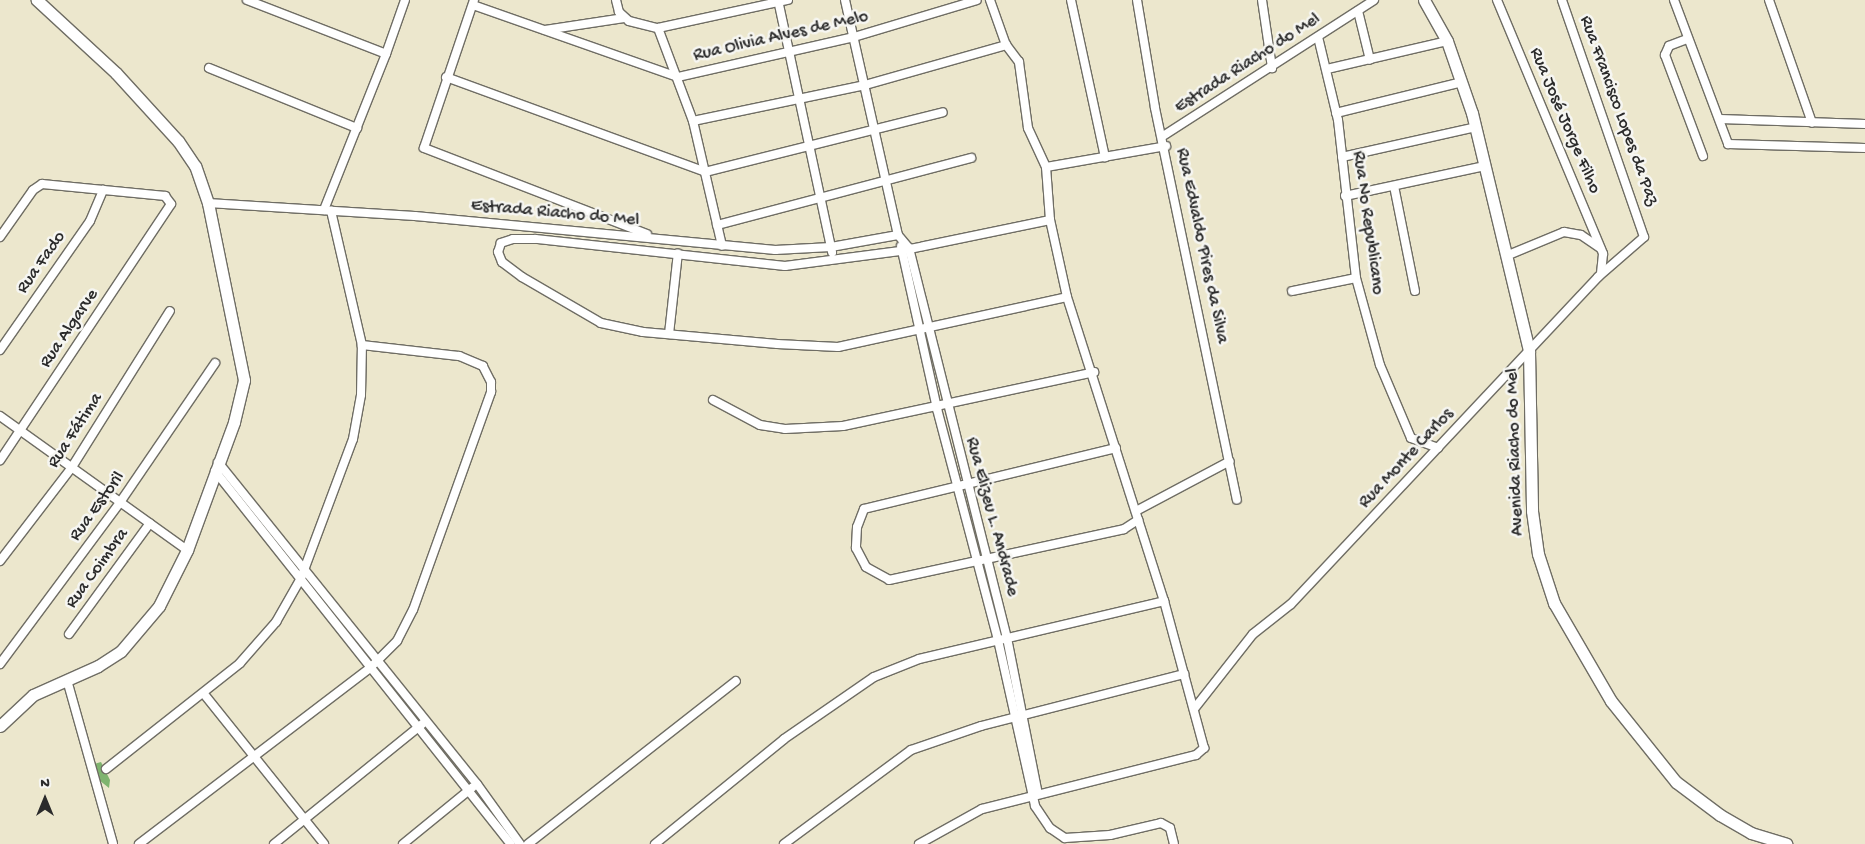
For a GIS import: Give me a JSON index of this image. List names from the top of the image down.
{
  "streets": {
    "street": [
      "Rua Olivia Alves de Melo",
      "Estrada Riacho do Mel",
      "Rua Francisco Lopes da Paz",
      "Rua José Jorge Filho",
      "Rua No Republicano",
      "Rua Edvaldo Pires da Silva",
      "Rua Fado",
      "Rua Algarve",
      "Rua Fátima",
      "Avenida Riacho do Mel",
      "Rua Monte Carlos",
      "Rua Estoril",
      "Rua Elizeu L. Andrade",
      "Rua Coimbra"
    ]
  },
  "crossings": [
    ["Estrada Riacho do Mel", "Rua No Republicano"],
    ["Estrada Riacho do Mel", "Rua Edvaldo Pires da Silva"],
    ["Rua Francisco Lopes da Paz", "Rua Monte Carlos"],
    ["Rua No Republicano", "Rua Monte Carlos"],
    ["Rua Fado", "Rua Algarve"],
    ["Avenida Riacho do Mel", "Rua Monte Carlos"]
  ],
  "north": "top"
}
